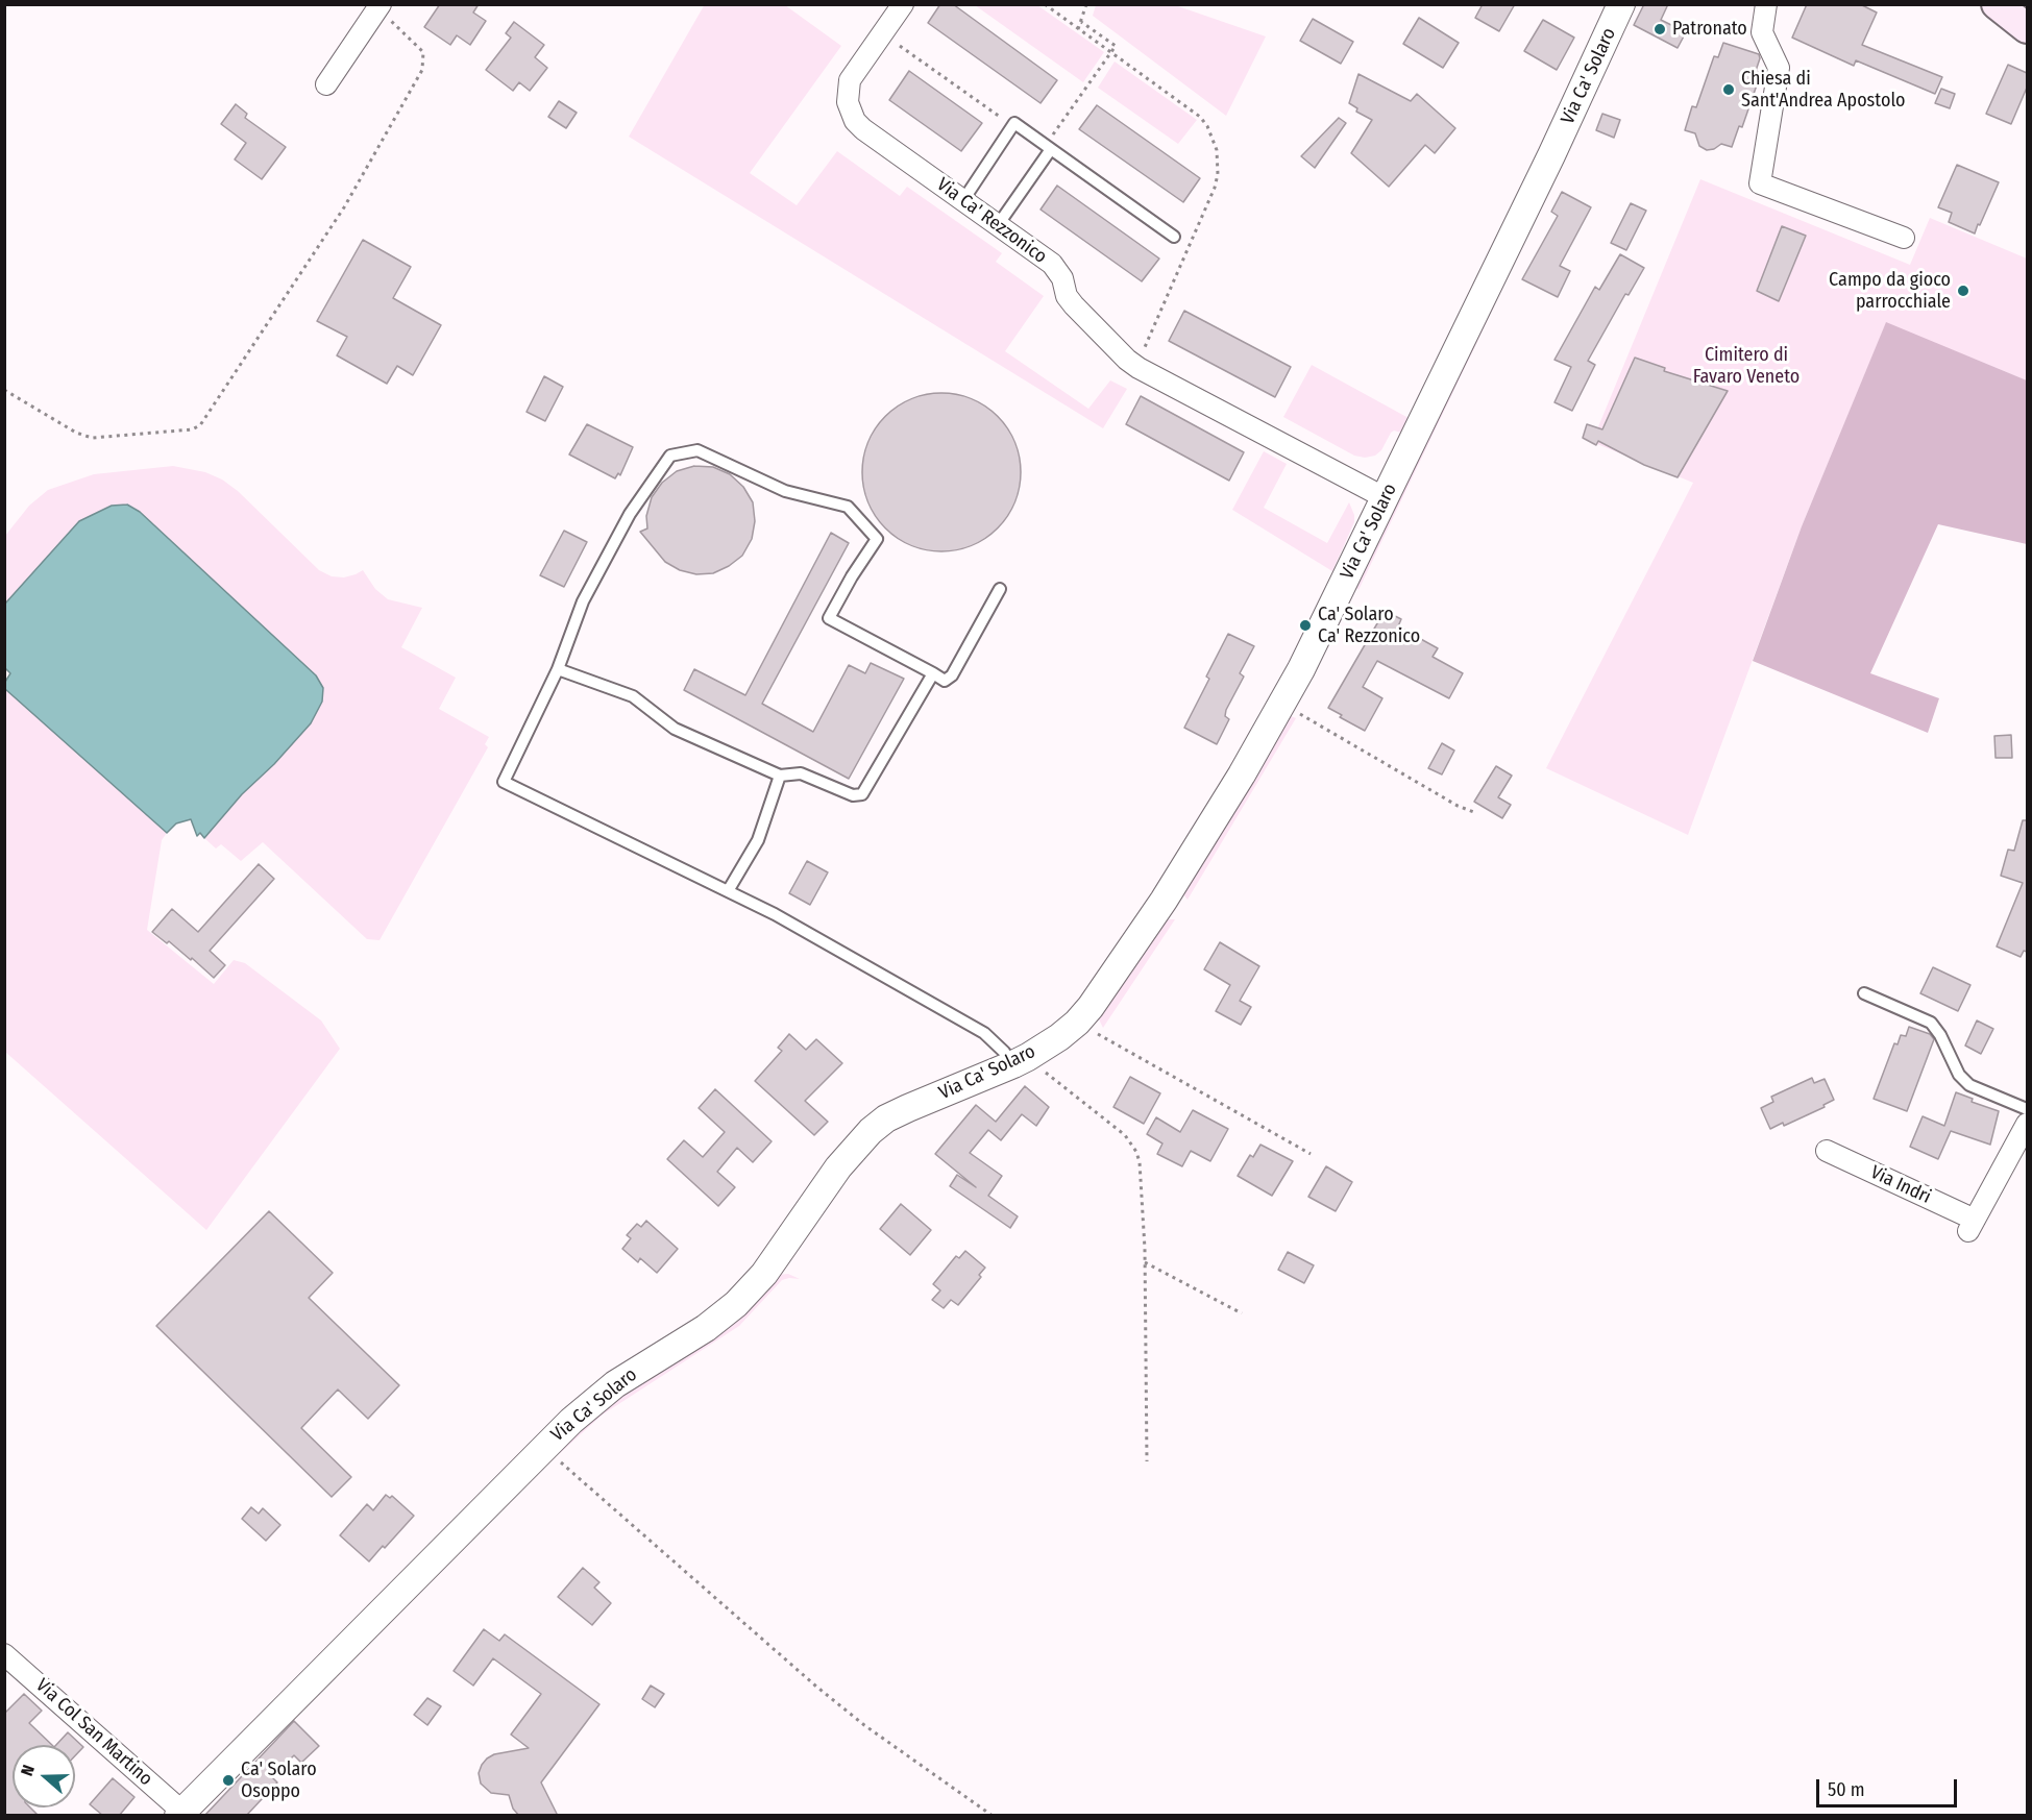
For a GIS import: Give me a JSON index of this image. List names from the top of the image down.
{
  "streets": {
    "street": [
      "Via Ca' Solaro",
      "Via Ca' Rezzonico",
      "Via Indri",
      "Via Col San Martino"
    ]
  },
  "crossings": [
    ["Via Ca' Solaro", "Via Ca' Rezzonico"],
    ["Via Ca' Solaro", "Via Col San Martino"]
  ],
  "parks": ["Cimitero di Favaro Veneto"],
  "places": [
    "Patronato",
    "Chiesa di Sant'Andrea Apostolo",
    "Campo da gioco parrocchiale",
    "Ca' Solaro Ca' Rezzonico",
    "Ca' Solaro Osoppo"
  ],
  "scale_bar": "50 m",
  "north": "left"
}
